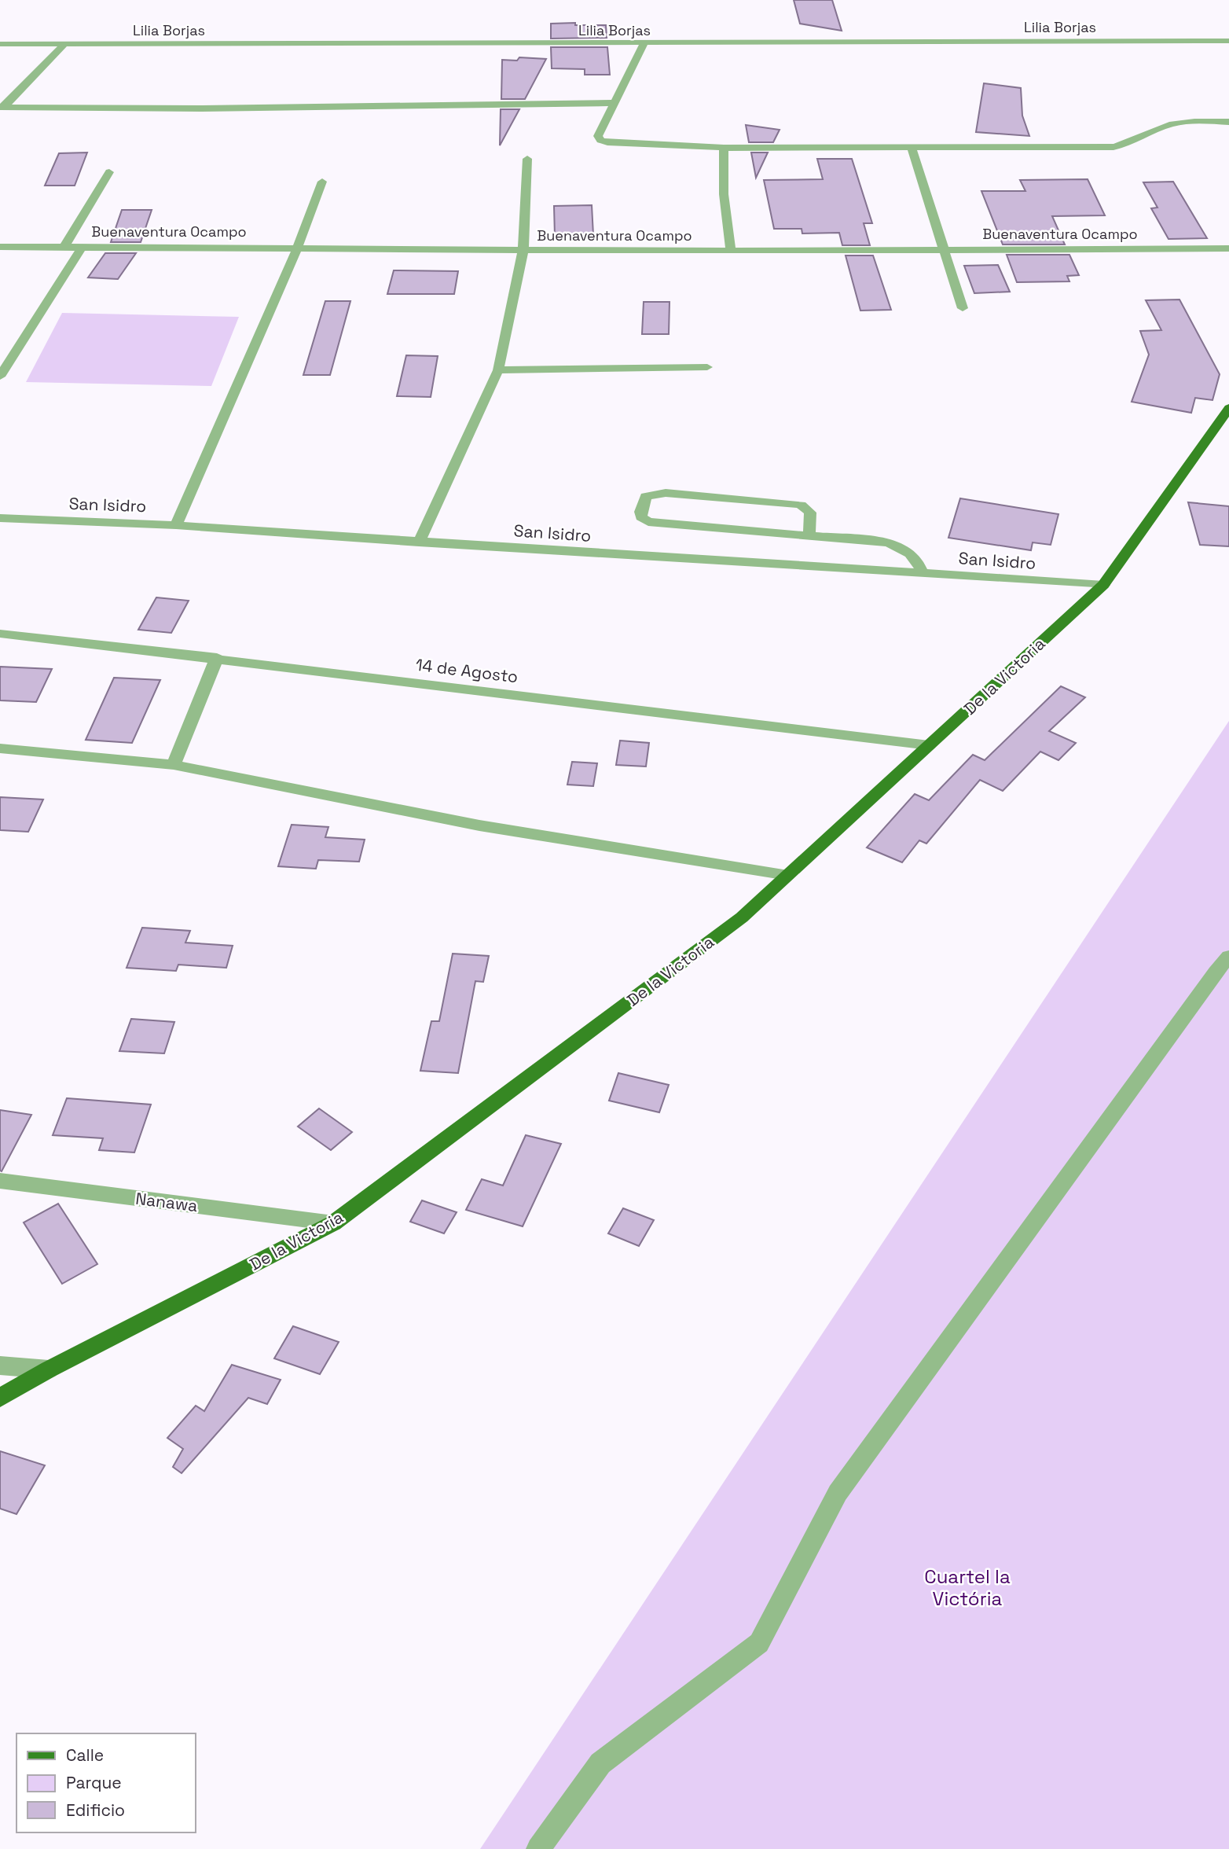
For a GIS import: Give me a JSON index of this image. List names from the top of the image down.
{
  "streets": {
    "main road": ["De la Victoria"],
    "street": [
      "Lilia Borjas",
      "Buenaventura Ocampo",
      "San Isidro",
      "14 de Agosto",
      "Nanawa"
    ]
  },
  "crossings": [
    ["San Isidro", "De la Victoria"],
    ["14 de Agosto", "De la Victoria"],
    ["De la Victoria", "Nanawa"]
  ],
  "parks": ["Cuartel la Victória"],
  "legend": ["Calle", "Parque", "Edificio"]
}
